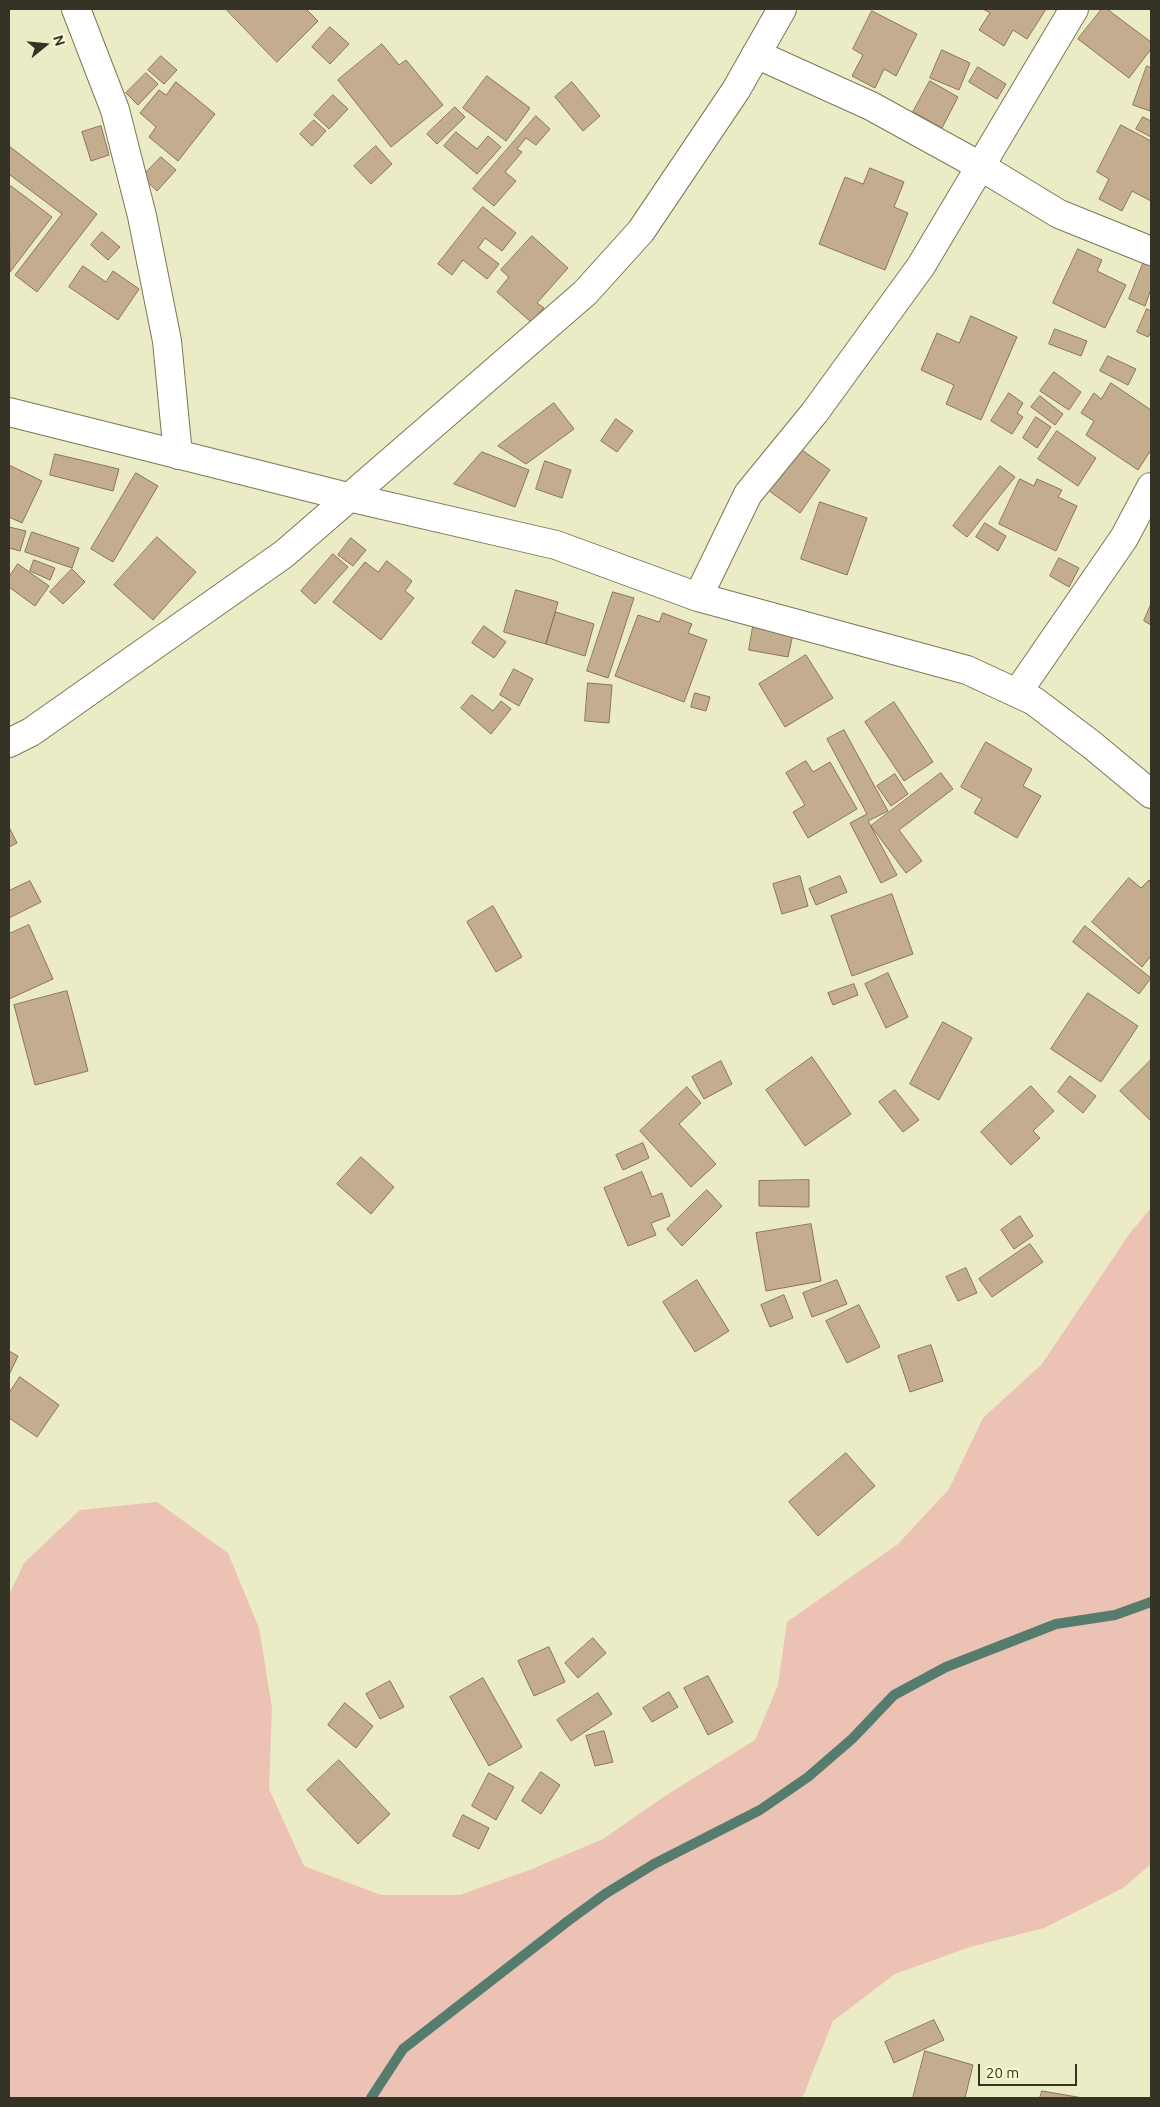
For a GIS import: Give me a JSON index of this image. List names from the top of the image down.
{
  "scale_bar": "20 m",
  "north": "right"
}
